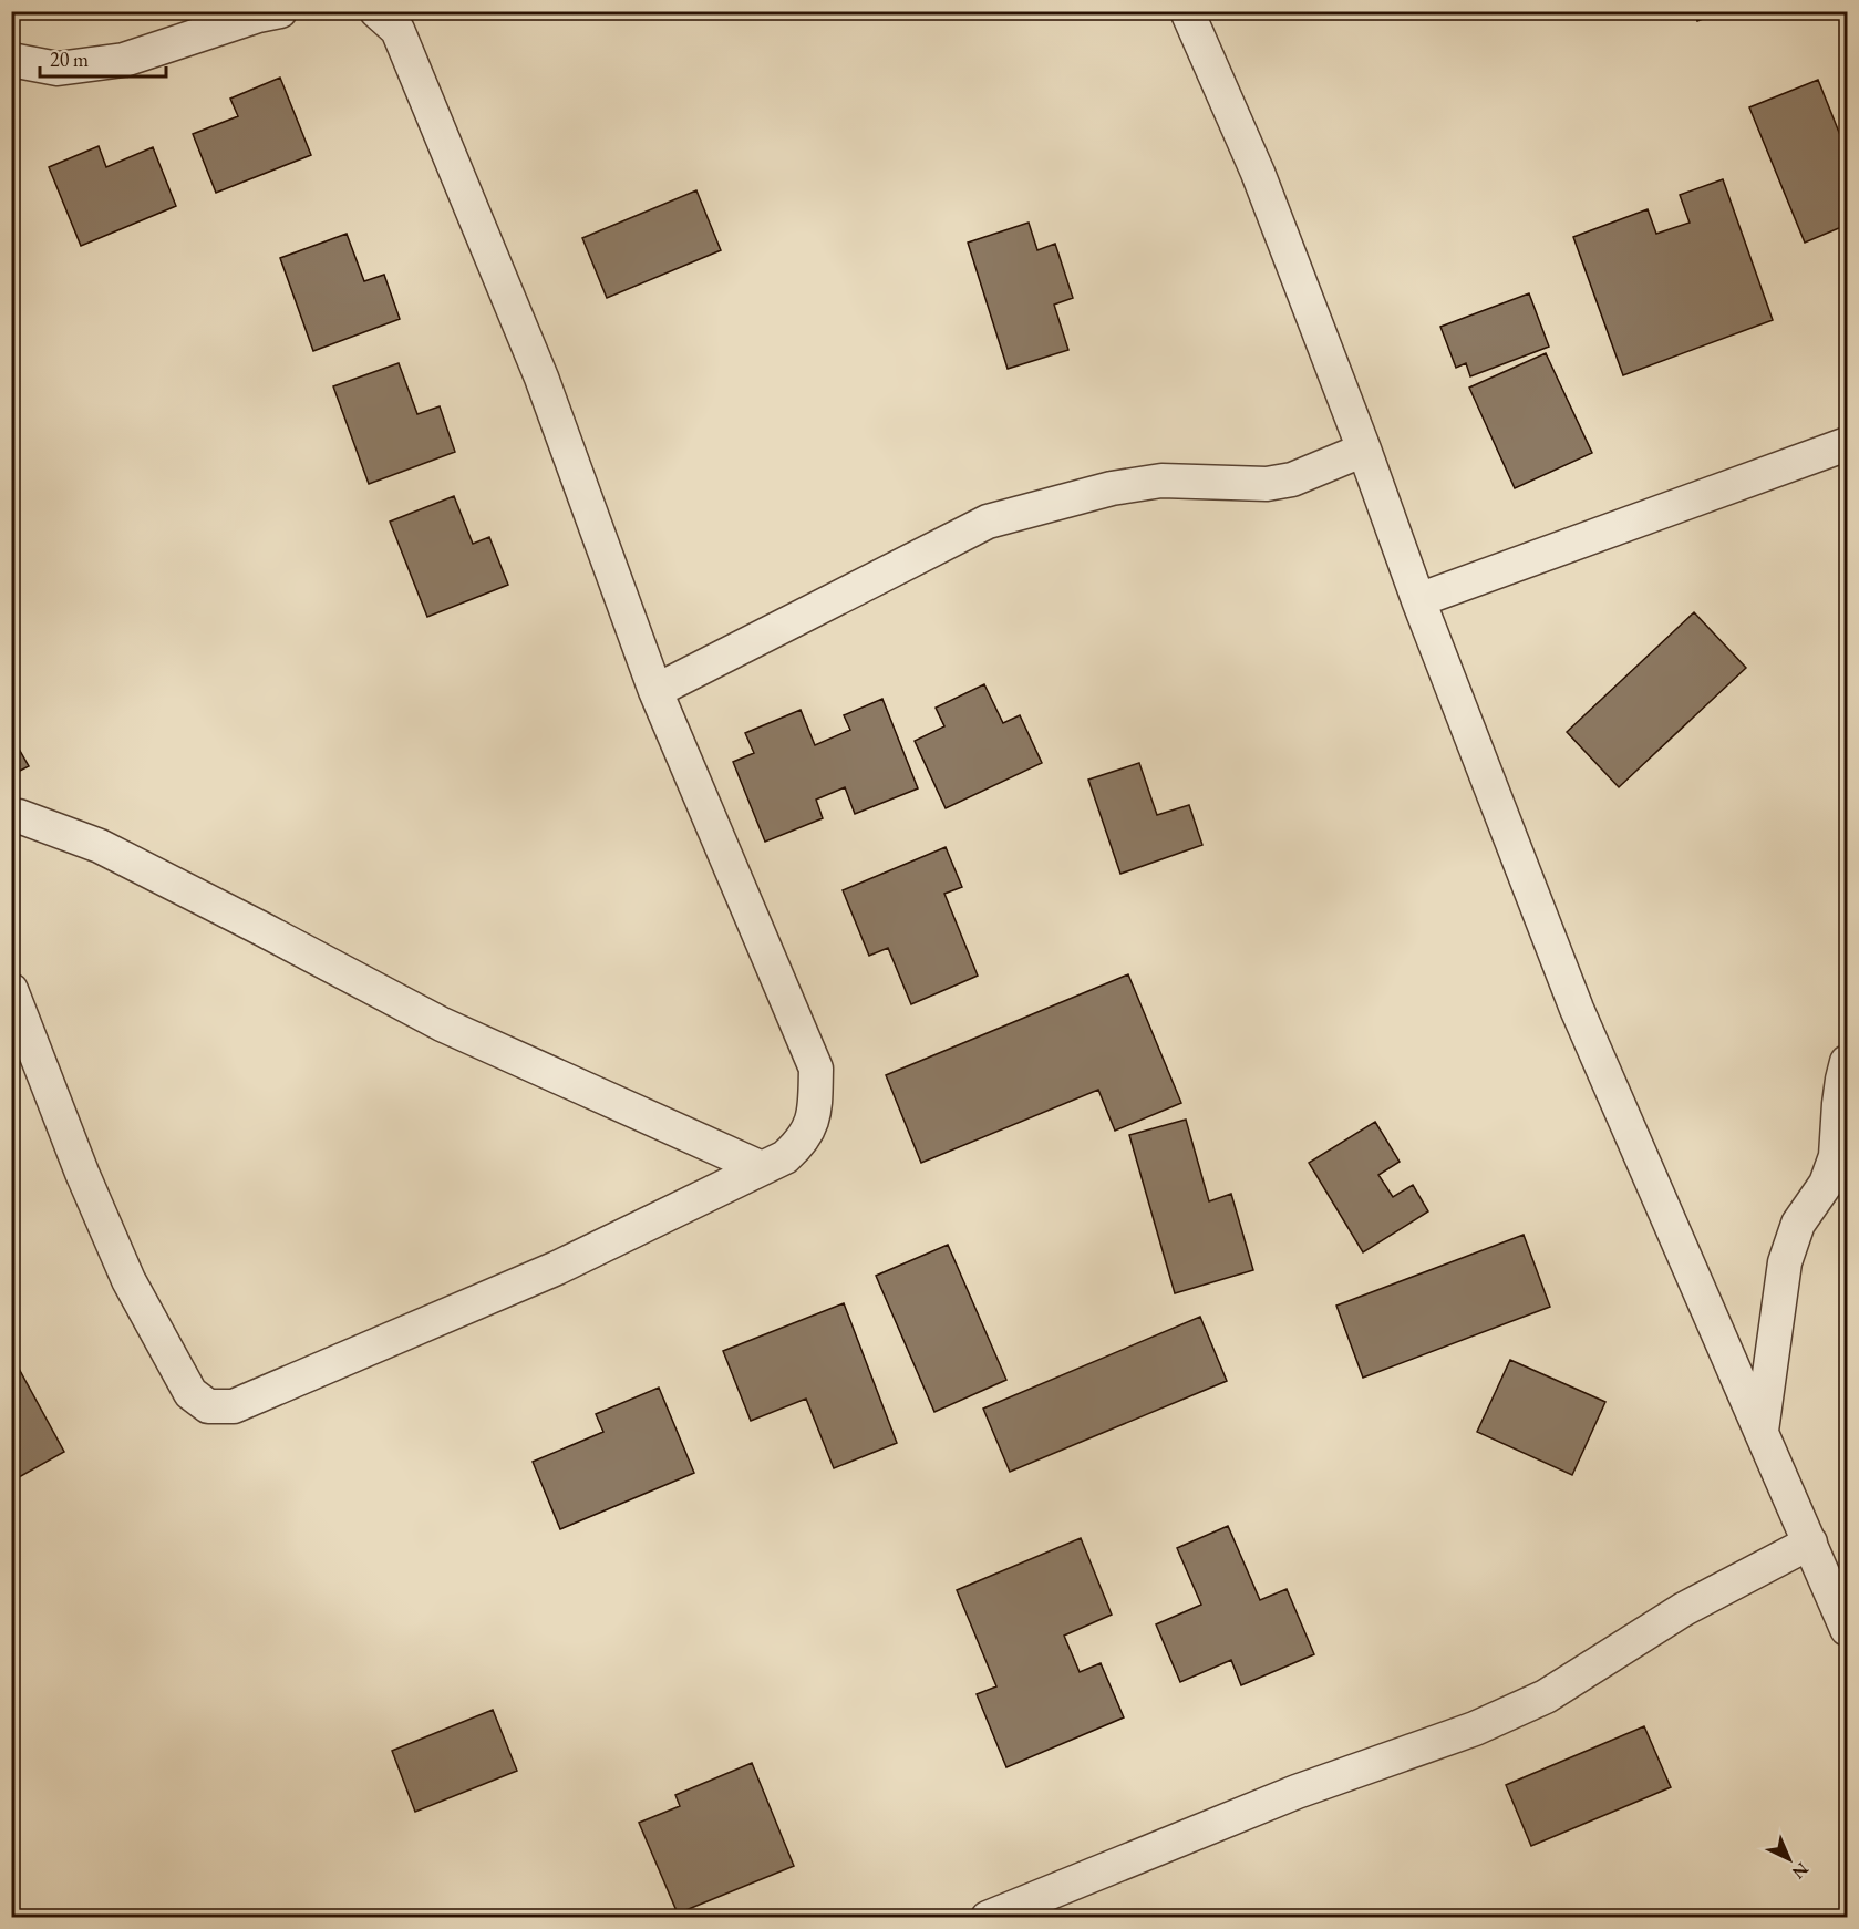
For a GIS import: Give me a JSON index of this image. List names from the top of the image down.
{
  "scale_bar": "20 m",
  "north": "bottom right"
}
